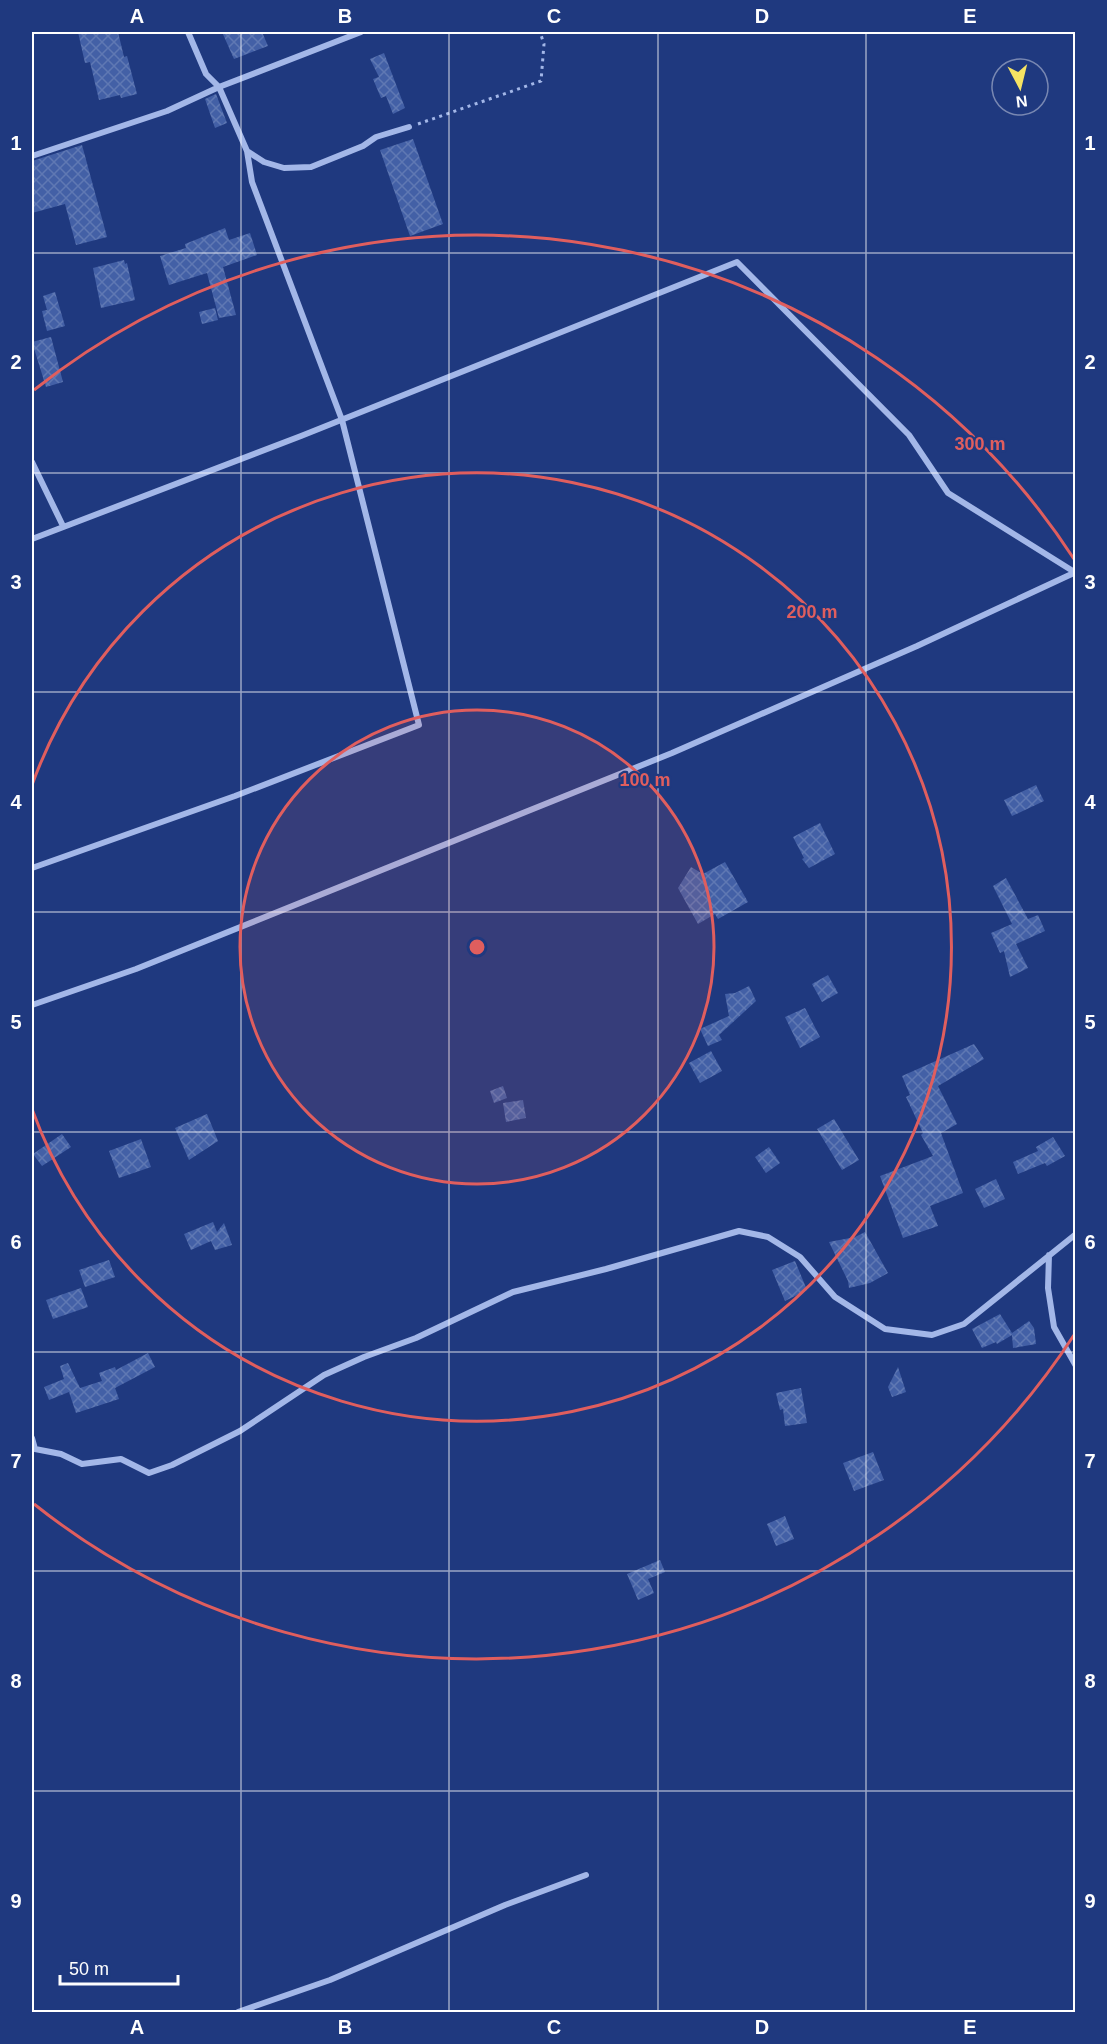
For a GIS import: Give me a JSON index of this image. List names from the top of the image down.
{
  "scale_bar": "50 m",
  "north": "bottom",
  "grid": {
    "columns": [
      "A",
      "B",
      "C",
      "D",
      "E"
    ],
    "rows": [
      "1",
      "2",
      "3",
      "4",
      "5",
      "6",
      "7",
      "8",
      "9"
    ]
  },
  "rings": ["300 m", "200 m", "100 m"]
}
